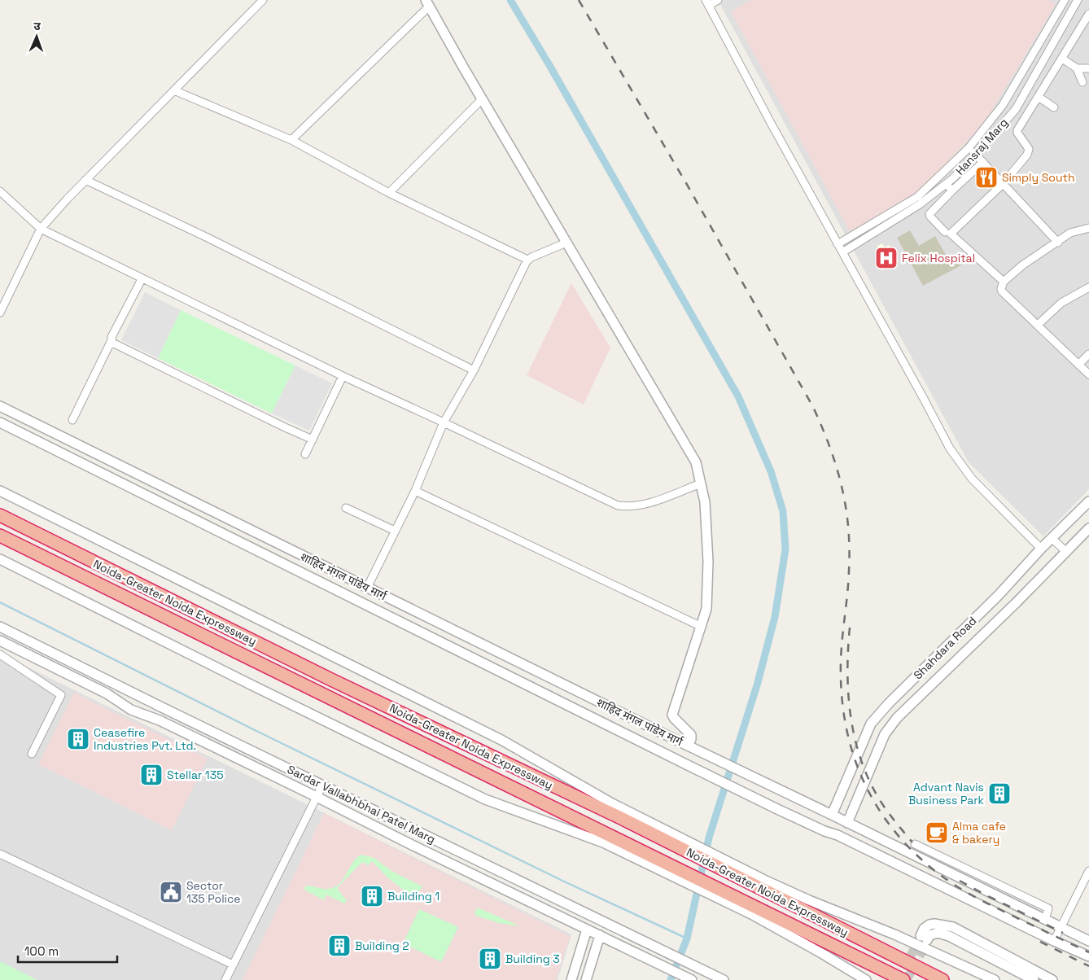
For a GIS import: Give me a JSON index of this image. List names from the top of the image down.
{
  "streets": {
    "highway": ["Noida-Greater Noida Expressway"],
    "street": [
      "Hansraj Marg",
      "शाहिद मंगल पांडेय मार्ग",
      "Shahdara Road",
      "Sardar Vallabhbhai Patel Marg"
    ]
  },
  "crossings": [
    ["शाहिद मंगल पांडेय मार्ग", "Shahdara Road"]
  ],
  "places": {
    "restaurant": ["Simply South"],
    "hospital": ["Felix Hospital"],
    "building": [
      "Ceasefire Industries Pvt. Ltd.",
      "Stellar 135",
      "Advant Navis Business Park",
      "Building 1",
      "Building 2",
      "Building 3"
    ],
    "cafe": ["Alma cafe & bakery"],
    "public building": ["Sector 135 Police"]
  },
  "scale_bar": "100 m",
  "north": "top"
}
